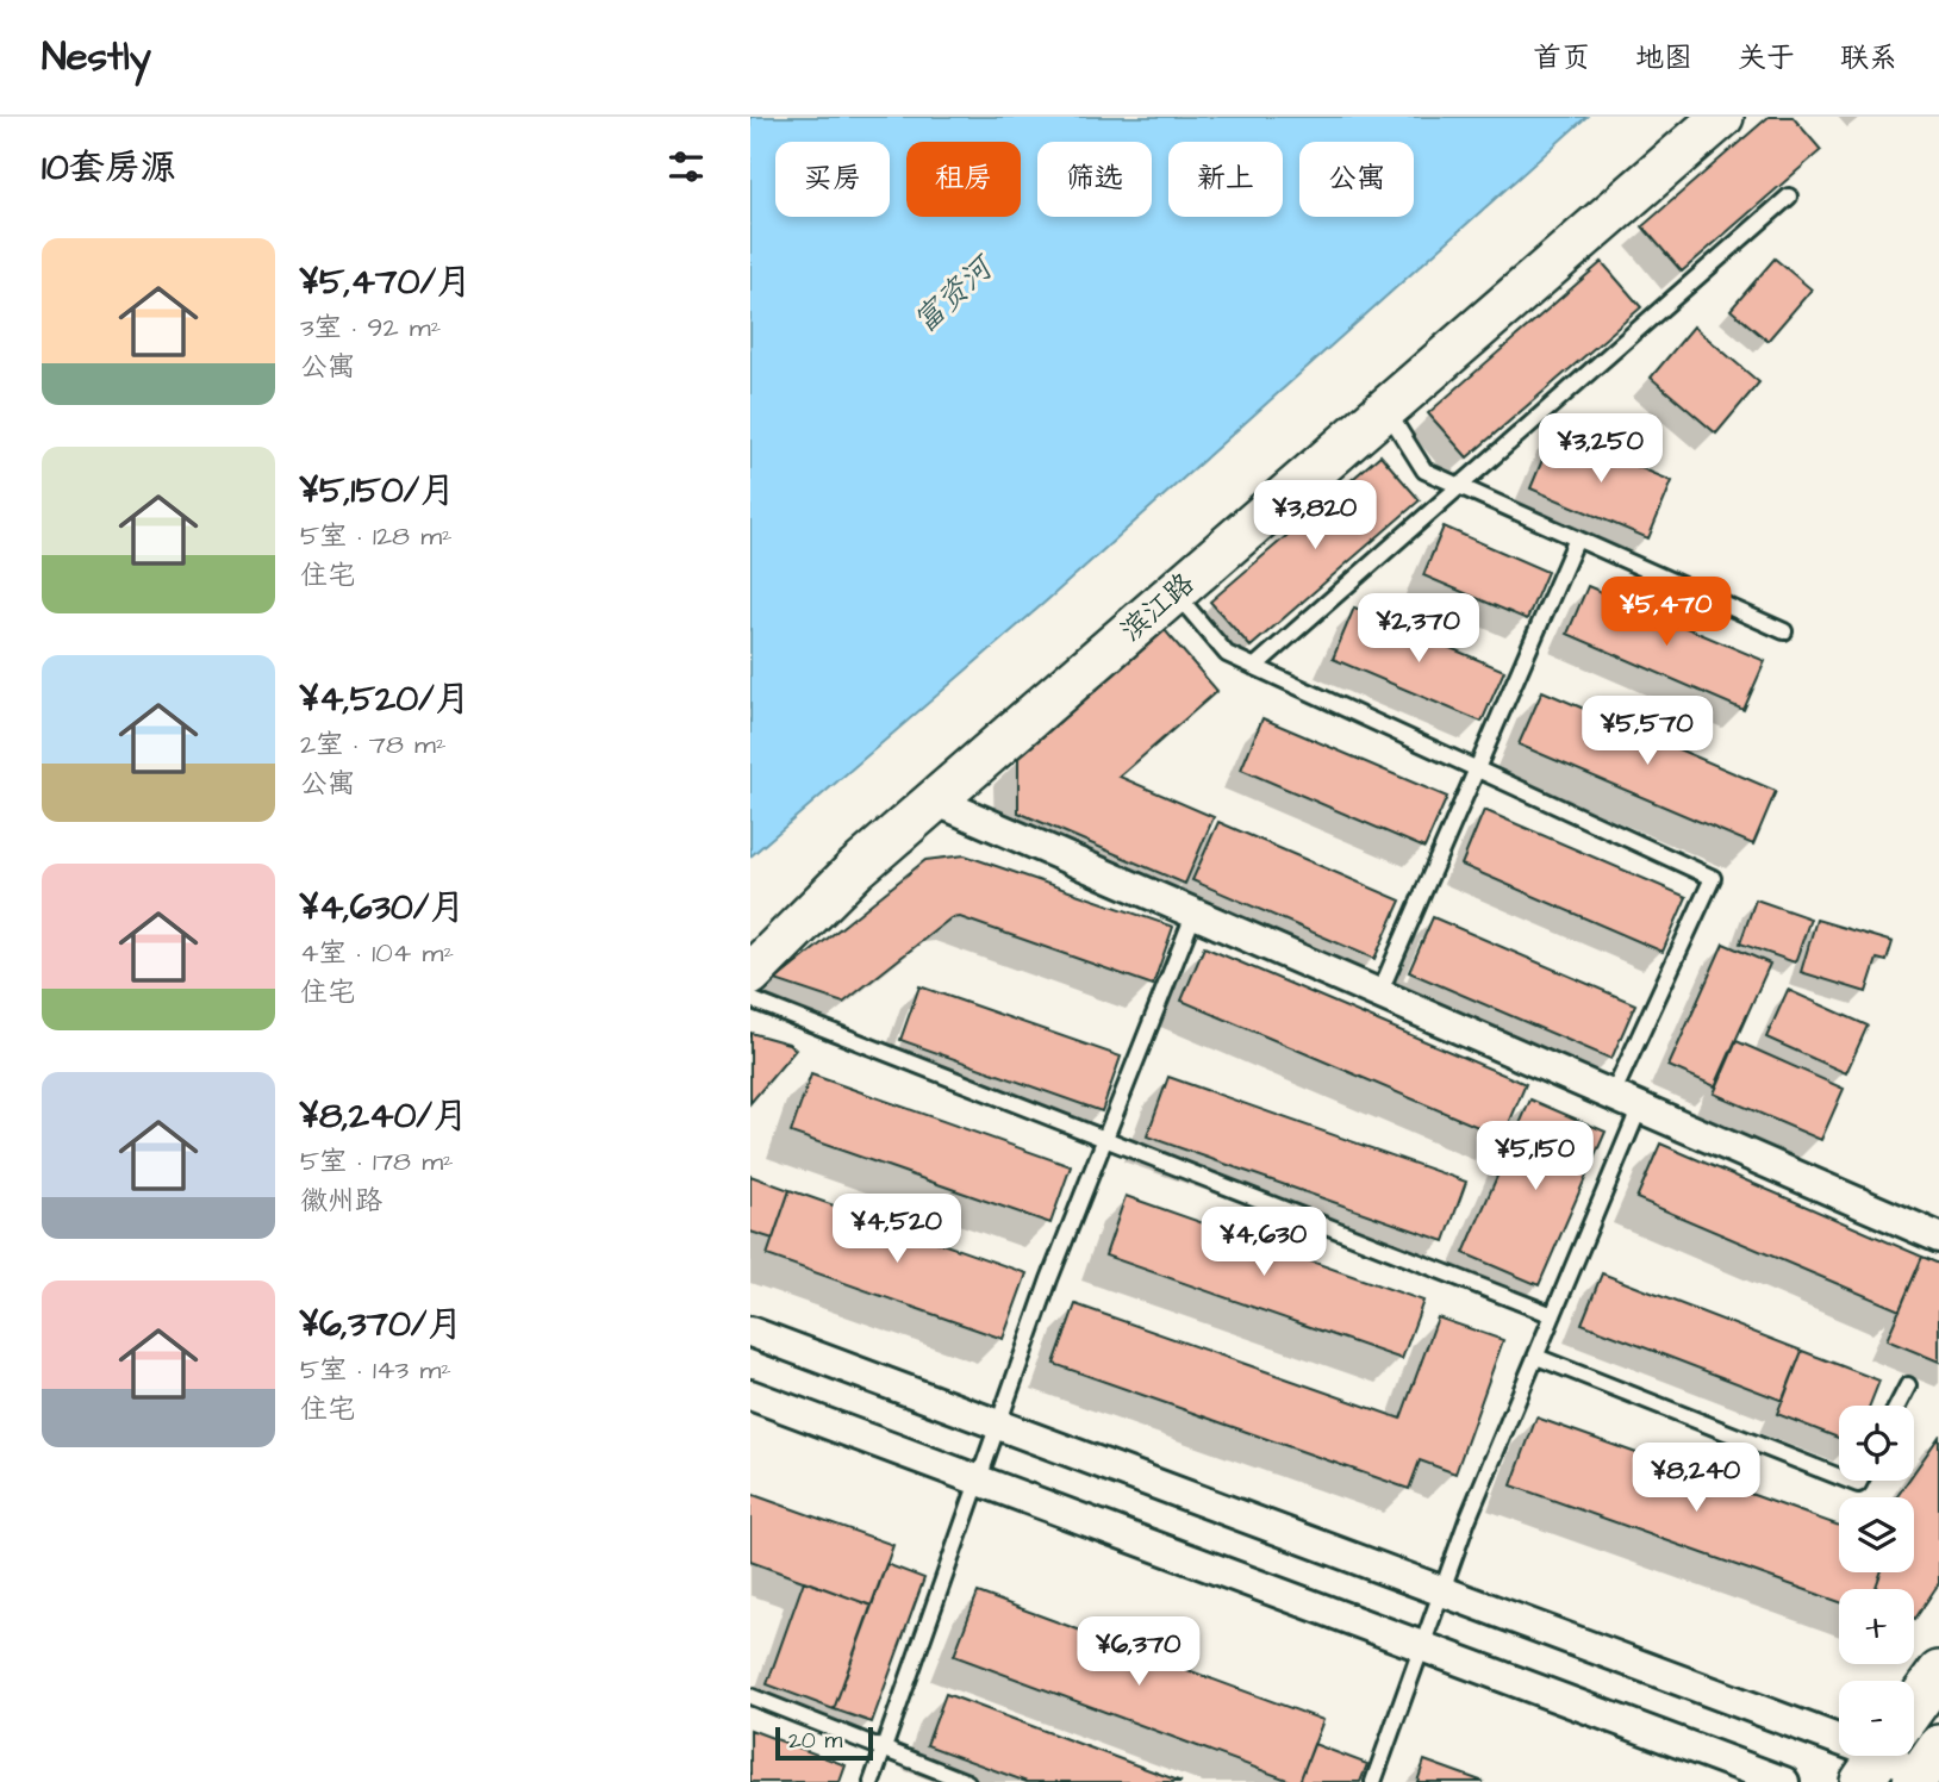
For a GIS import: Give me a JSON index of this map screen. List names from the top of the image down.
{
  "streets": {
    "street": ["滨江路"]
  },
  "water": ["富资河"],
  "scale_bar": "20 m",
  "page": {
    "header": "Nestly",
    "nav": [
      "首页",
      "地图",
      "关于",
      "联系"
    ],
    "heading": "10套房源",
    "chip": [
      "买房",
      "租房",
      "筛选",
      "新上",
      "公寓"
    ],
    "list": [
      {
        "name": "¥5,470/月",
        "note": "3室 · 92 m² · 公寓"
      },
      {
        "name": "¥5,150/月",
        "note": "5室 · 128 m² · 住宅"
      },
      {
        "name": "¥4,520/月",
        "note": "2室 · 78 m² · 公寓"
      },
      {
        "name": "¥4,630/月",
        "note": "4室 · 104 m² · 住宅"
      },
      {
        "name": "¥8,240/月",
        "note": "5室 · 178 m² · 徽州路"
      },
      {
        "name": "¥6,370/月",
        "note": "5室 · 143 m² · 住宅"
      }
    ],
    "price": [
      "¥3,250",
      "¥3,820",
      "¥5,470",
      "¥2,370",
      "¥5,570",
      "¥5,150",
      "¥4,520",
      "¥4,630",
      "¥8,240",
      "¥6,370"
    ],
    "map_buttons": ["+", "−"],
    "scale": "20 m"
  }
}
